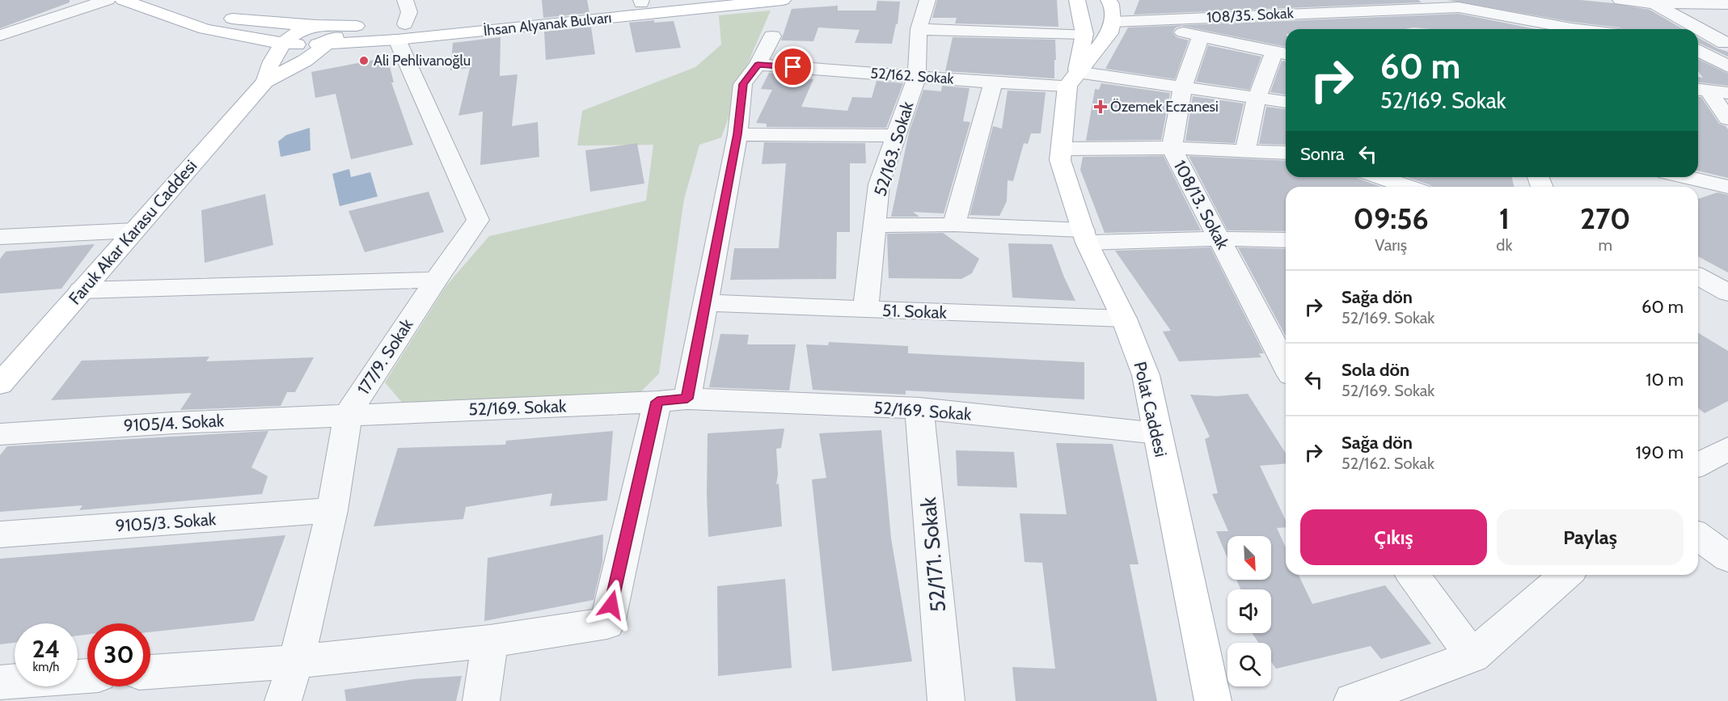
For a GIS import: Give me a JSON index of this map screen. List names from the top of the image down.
{
  "streets": {
    "main road": ["İhsan Alyanak Bulvarı", "Faruk Akar Karasu Caddesi", "Polat Caddesi"],
    "street": [
      "108/35. Sokak",
      "52/162. Sokak",
      "52/163. Sokak",
      "108/13. Sokak",
      "51. Sokak",
      "177/9. Sokak",
      "52/169. Sokak",
      "9105/4. Sokak",
      "9105/3. Sokak",
      "52/171. Sokak"
    ]
  },
  "crossings": [
    ["İhsan Alyanak Bulvarı", "Faruk Akar Karasu Caddesi"],
    ["İhsan Alyanak Bulvarı", "177/9. Sokak"],
    ["52/162. Sokak", "52/163. Sokak"],
    ["52/162. Sokak", "108/13. Sokak"],
    ["52/162. Sokak", "Polat Caddesi"],
    ["52/163. Sokak", "51. Sokak"],
    ["51. Sokak", "Polat Caddesi"],
    ["177/9. Sokak", "52/169. Sokak"],
    ["177/9. Sokak", "9105/4. Sokak"],
    ["177/9. Sokak", "9105/3. Sokak"],
    ["52/169. Sokak", "Polat Caddesi"],
    ["52/169. Sokak", "9105/4. Sokak"],
    ["52/169. Sokak", "52/171. Sokak"]
  ],
  "places": {
    "other": ["Ali Pehlivanoğlu"],
    "health": ["Özemek Eczanesi"]
  },
  "north": "bottom right",
  "page": {
    "turn": ["60 m", "52/169. Sokak"],
    "then": "Sonra",
    "eta": [
      "09:56",
      "Varış",
      "1",
      "dk",
      "270",
      "m"
    ],
    "list": [
      {
        "name": "Sağa dön",
        "note": "52/169. Sokak",
        "value": "60 m"
      },
      {
        "name": "Sola dön",
        "note": "52/169. Sokak",
        "value": "10 m"
      },
      {
        "name": "Sağa dön",
        "note": "52/162. Sokak",
        "value": "190 m"
      }
    ],
    "buttons": ["Çıkış", "Paylaş"],
    "speed": "24 km/h",
    "limit": "30"
  }
}
